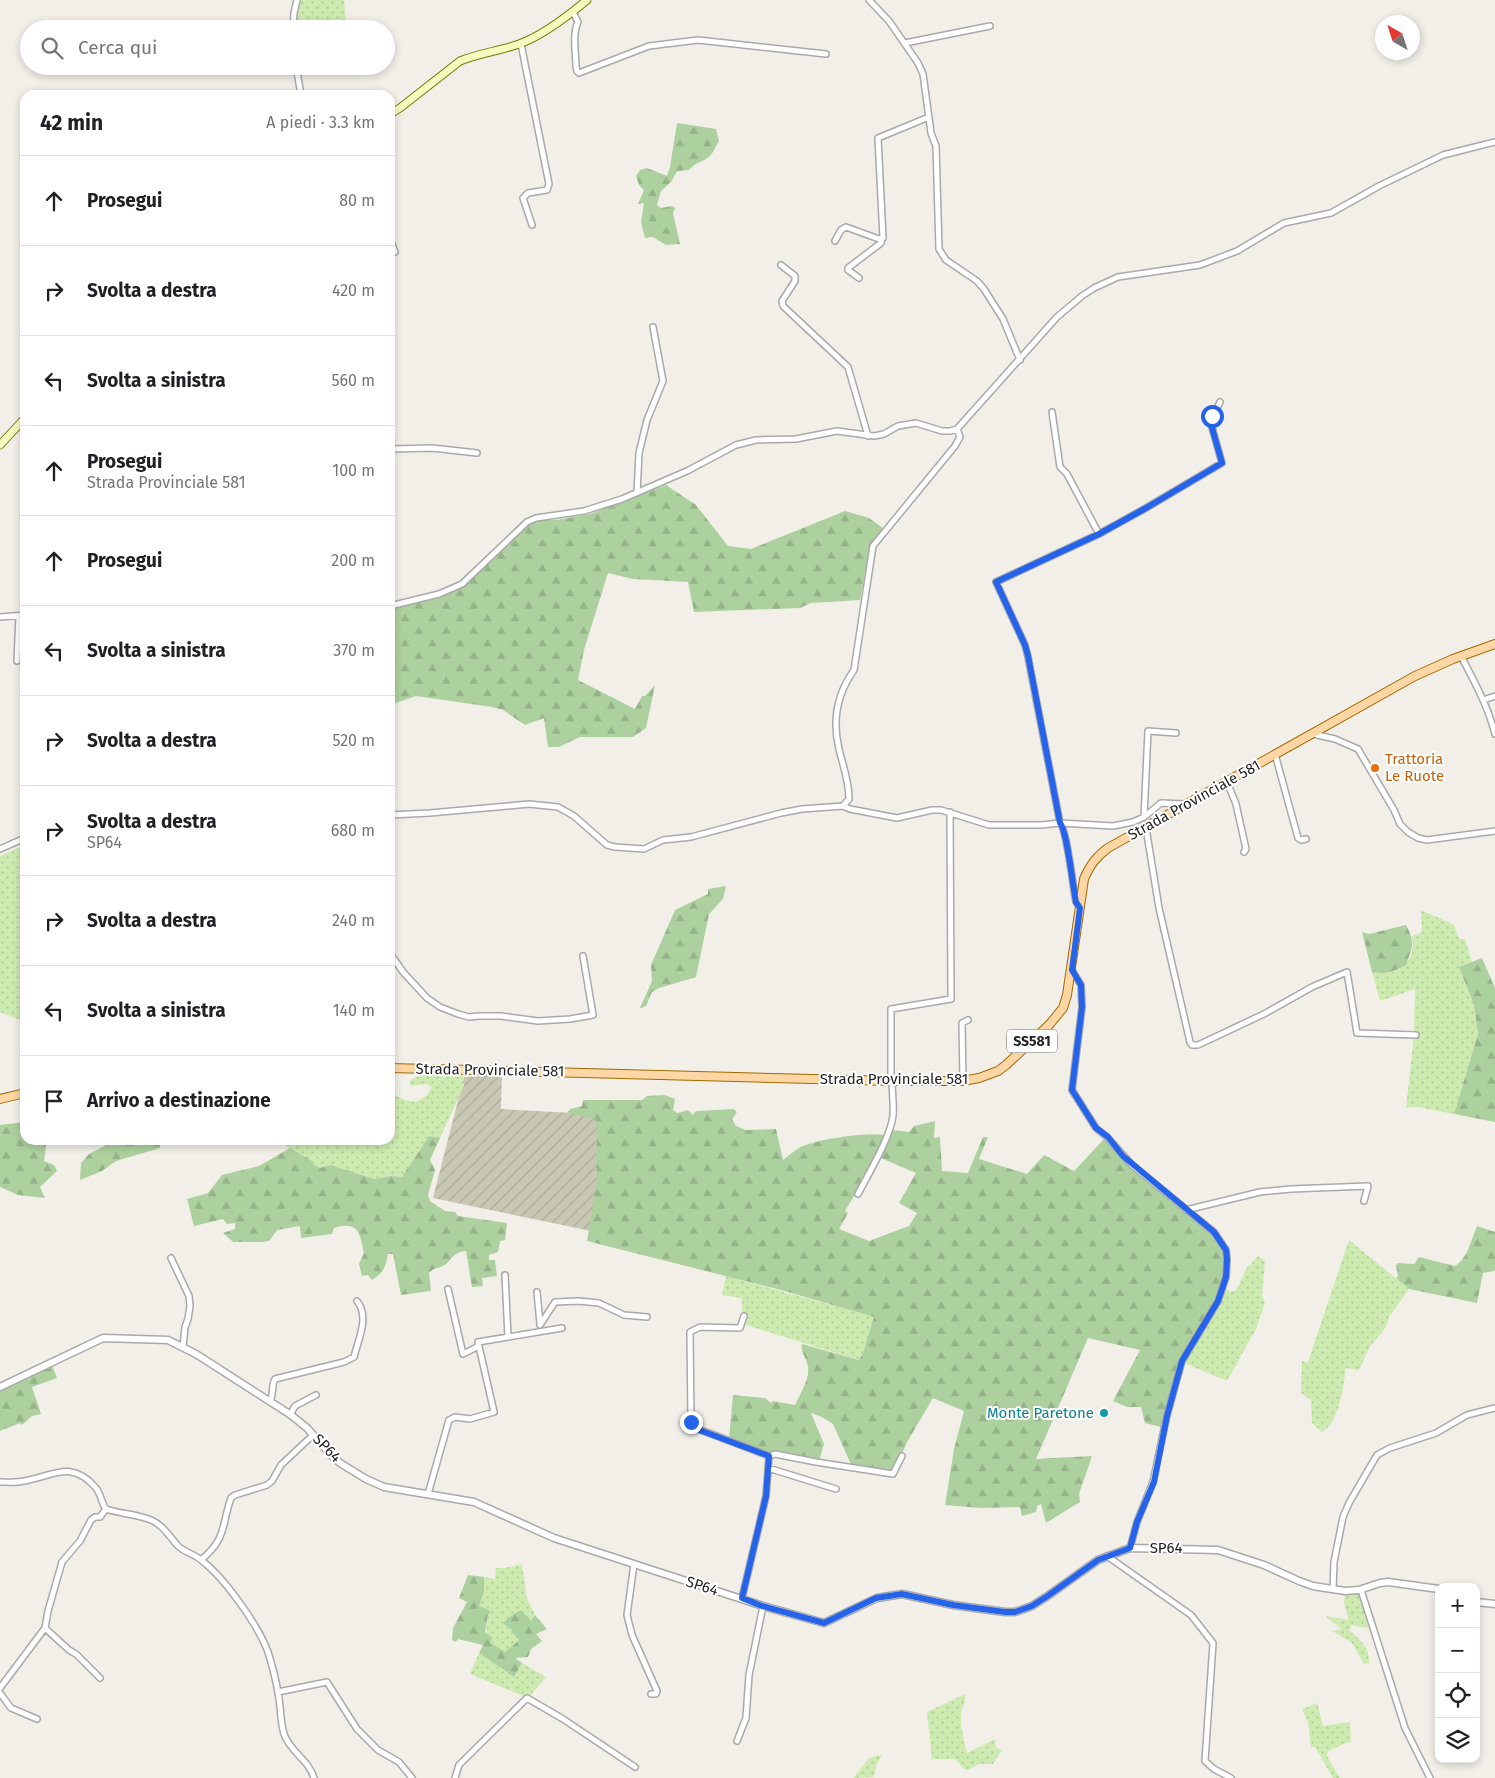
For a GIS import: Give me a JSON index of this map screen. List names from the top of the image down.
{
  "streets": {
    "main road": ["Strada Provinciale 581", "SS581"],
    "street": ["SP64"]
  },
  "places": ["Trattoria Le Ruote", "Monte Paretone"],
  "north": "top left",
  "page": {
    "search": "Cerca qui",
    "heading": ["42 min", "A piedi · 3.3 km"],
    "list": [
      ["Prosegui", "80 m"],
      ["Svolta a destra", "420 m"],
      ["Svolta a sinistra", "560 m"],
      ["Prosegui", "Strada Provinciale 581", "100 m"],
      ["Prosegui", "200 m"],
      ["Svolta a sinistra", "370 m"],
      ["Svolta a destra", "520 m"],
      ["Svolta a destra", "SP64", "680 m"],
      ["Svolta a destra", "240 m"],
      ["Svolta a sinistra", "140 m"],
      "Arrivo a destinazione"
    ],
    "map_buttons": ["+", "−"]
  }
}
